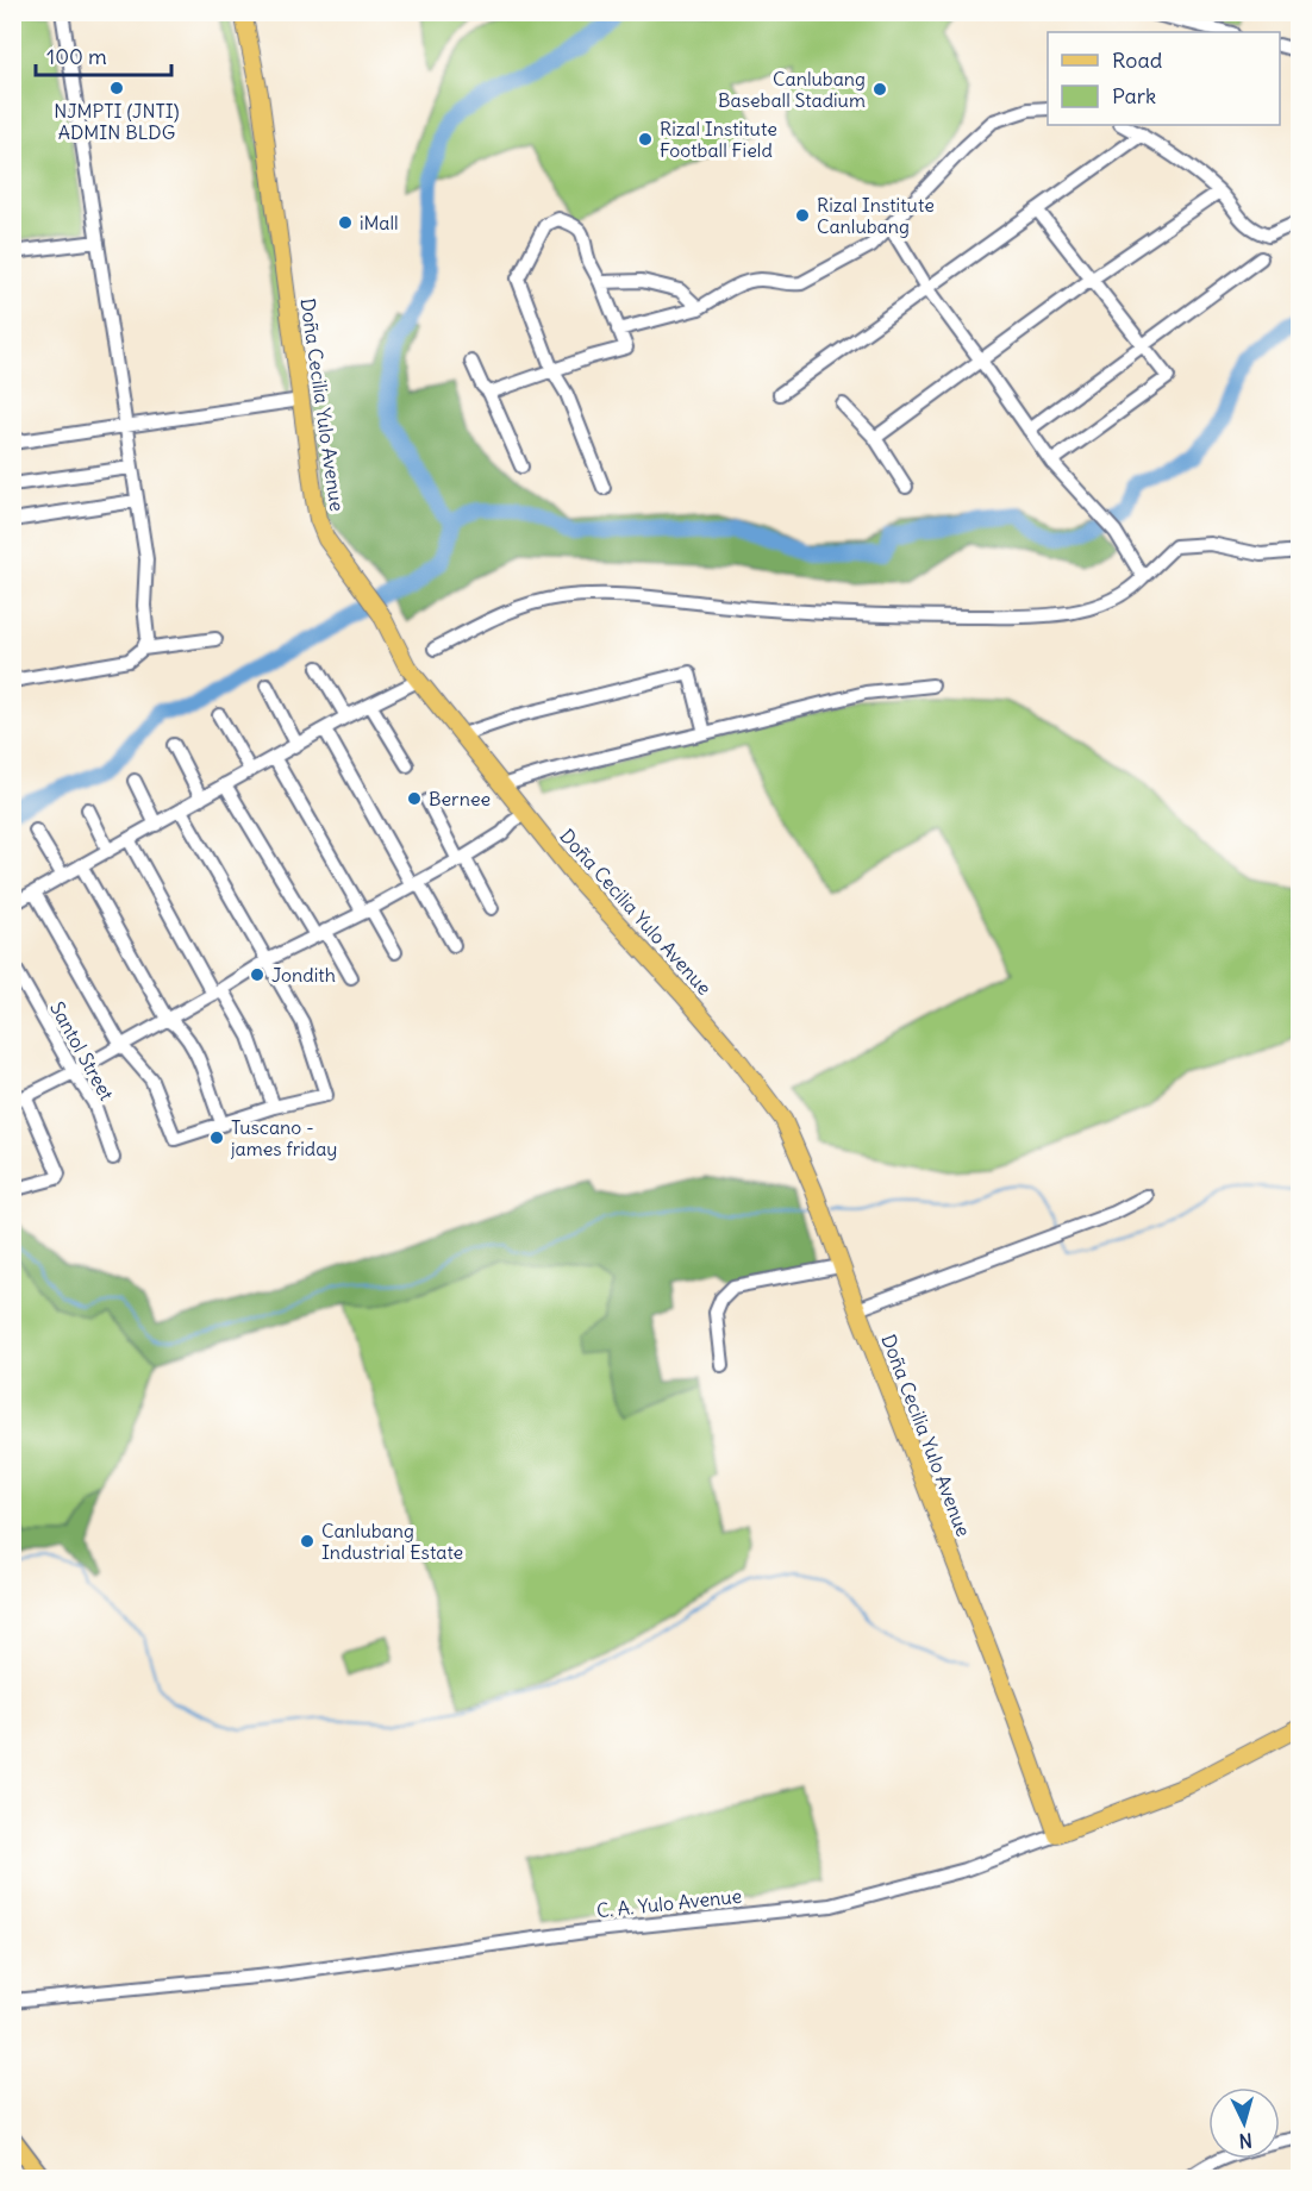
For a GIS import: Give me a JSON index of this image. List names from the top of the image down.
{
  "streets": {
    "main road": ["Doña Cecilia Yulo Avenue", "C. A. Yulo Avenue"],
    "street": ["Santol Street"]
  },
  "crossings": [
    ["Doña Cecilia Yulo Avenue", "C. A. Yulo Avenue"]
  ],
  "places": [
    "NJMPTI (JNTI) ADMIN BLDG",
    "Canlubang Baseball Stadium",
    "Rizal Institute Football Field",
    "Rizal Institute Canlubang",
    "iMall",
    "Bernee",
    "Jondith",
    "Tuscano - james friday",
    "Canlubang Industrial Estate"
  ],
  "legend": ["Road", "Park"],
  "scale_bar": "100 m",
  "north": "bottom"
}
